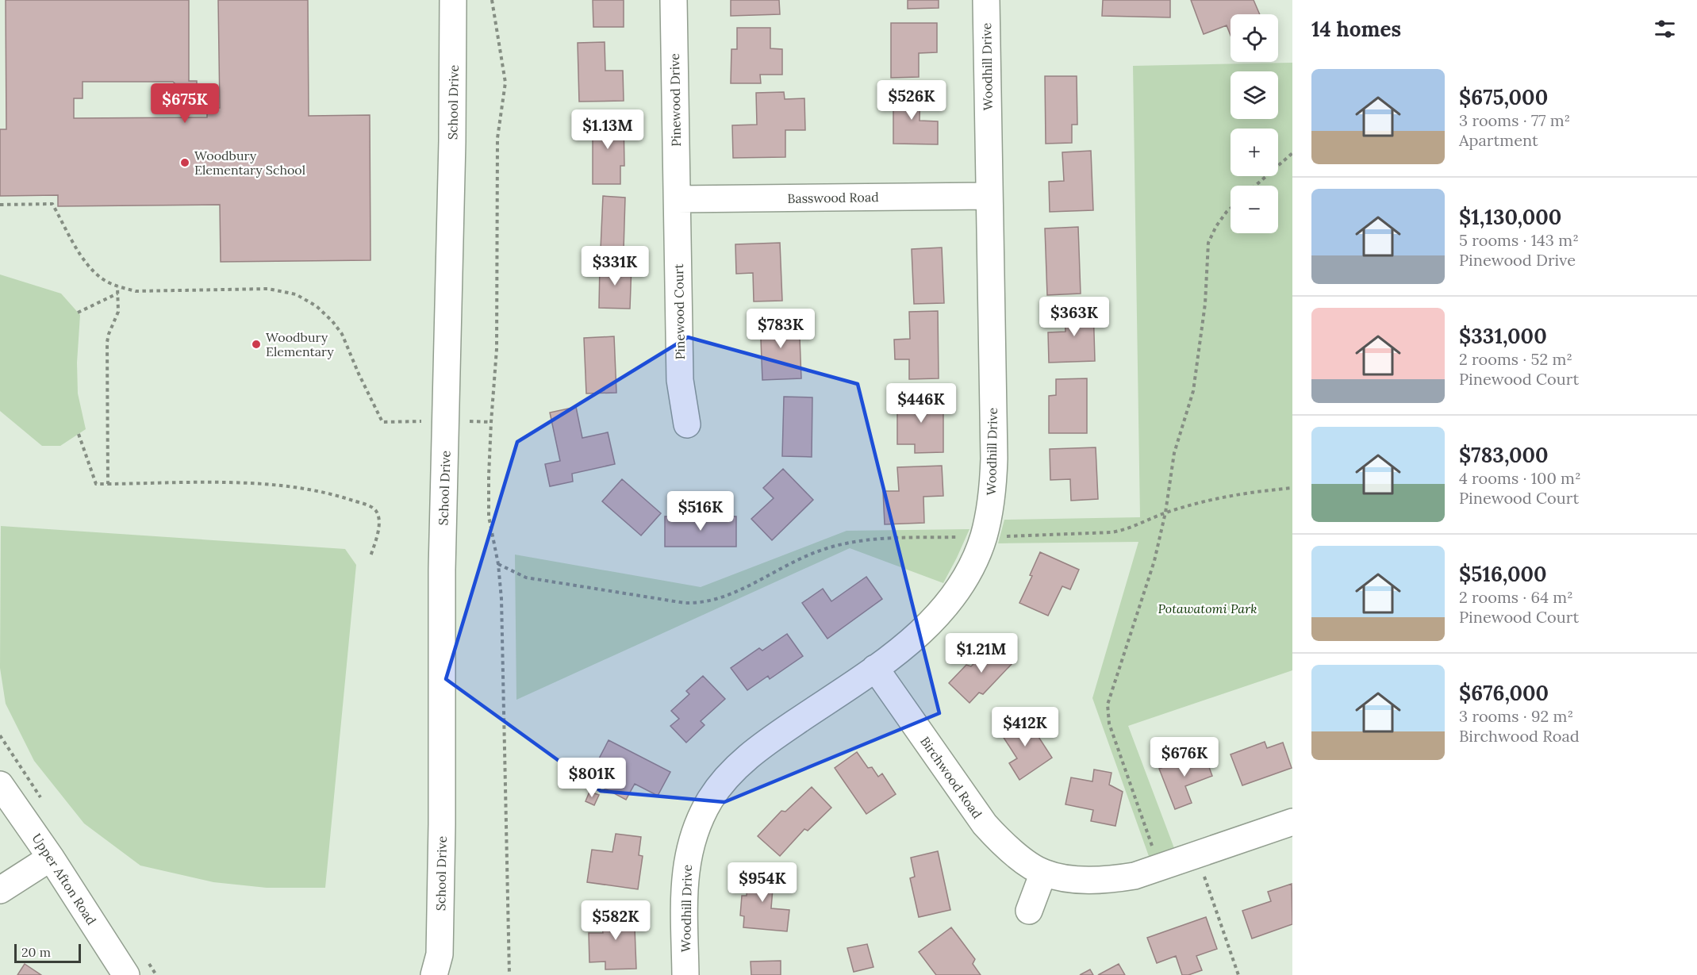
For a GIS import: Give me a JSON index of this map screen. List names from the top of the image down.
{
  "streets": {
    "street": [
      "Woodhill Drive",
      "Pinewood Drive",
      "School Drive",
      "Basswood Road",
      "Pinewood Court",
      "Birchwood Road",
      "Upper Afton Road"
    ]
  },
  "crossings": [
    ["Woodhill Drive", "Basswood Road"],
    ["Woodhill Drive", "Birchwood Road"],
    ["Pinewood Drive", "Basswood Road"],
    ["Pinewood Drive", "Pinewood Court"],
    ["Basswood Road", "Pinewood Court"]
  ],
  "parks": ["Potawatomi Park"],
  "places": ["Woodbury Elementary School", "Woodbury Elementary"],
  "scale_bar": "20 m",
  "page": {
    "heading": "14 homes",
    "map_buttons": ["+", "−"],
    "list": [
      {
        "name": "$675,000",
        "note": "3 rooms · 77 m² · Apartment"
      },
      {
        "name": "$1,130,000",
        "note": "5 rooms · 143 m² · Pinewood Drive"
      },
      {
        "name": "$331,000",
        "note": "2 rooms · 52 m² · Pinewood Court"
      },
      {
        "name": "$783,000",
        "note": "4 rooms · 100 m² · Pinewood Court"
      },
      {
        "name": "$516,000",
        "note": "2 rooms · 64 m² · Pinewood Court"
      },
      {
        "name": "$676,000",
        "note": "3 rooms · 92 m² · Birchwood Road"
      }
    ],
    "price": [
      "$526K",
      "$675K",
      "$1.13M",
      "$331K",
      "$363K",
      "$783K",
      "$446K",
      "$516K",
      "$1.21M",
      "$412K",
      "$676K",
      "$801K",
      "$954K",
      "$582K"
    ],
    "scale": "20 m"
  }
}
